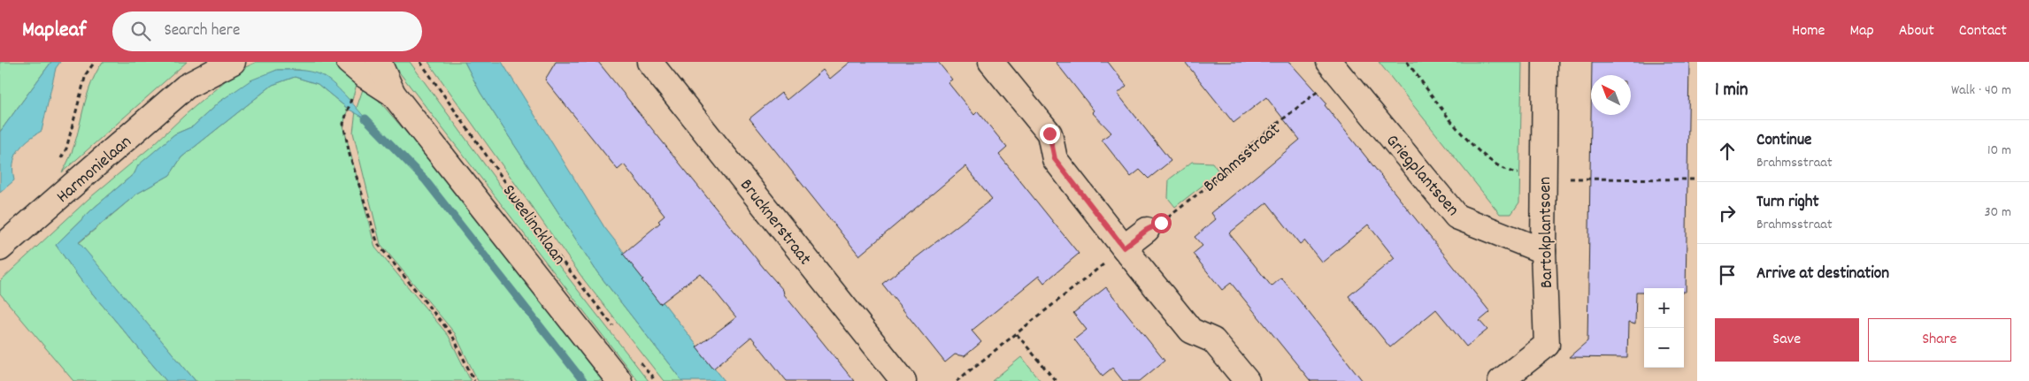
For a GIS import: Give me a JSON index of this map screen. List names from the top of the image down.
{
  "streets": {
    "street": [
      "Harmonielaan",
      "Griegplantsoen",
      "Brucknerstraat",
      "Sweelincklaan",
      "Bartokplantsoen"
    ],
    "path": ["Brahmsstraat"]
  },
  "crossings": [
    ["Brahmsstraat", "Griegplantsoen"],
    ["Griegplantsoen", "Bartokplantsoen"]
  ],
  "north": "top left",
  "page": {
    "header": "Mapleaf",
    "search": "Search here",
    "nav": [
      "Home",
      "Map",
      "About",
      "Contact"
    ],
    "heading": ["1 min", "Walk · 40 m"],
    "list": [
      ["Continue", "Brahmsstraat", "10 m"],
      ["Turn right", "Brahmsstraat", "30 m"],
      "Arrive at destination"
    ],
    "map_buttons": ["+", "−"],
    "buttons": ["Save", "Share"]
  }
}
